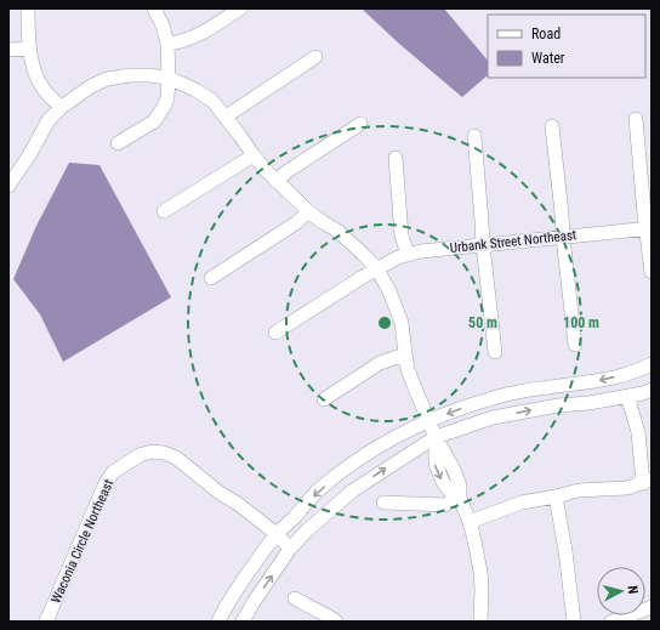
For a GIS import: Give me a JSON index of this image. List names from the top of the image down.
{
  "streets": {
    "street": ["Urbank Street Northeast", "Waconia Circle Northeast"]
  },
  "legend": ["Road", "Water"],
  "north": "right",
  "rings": ["50 m", "100 m"]
}
